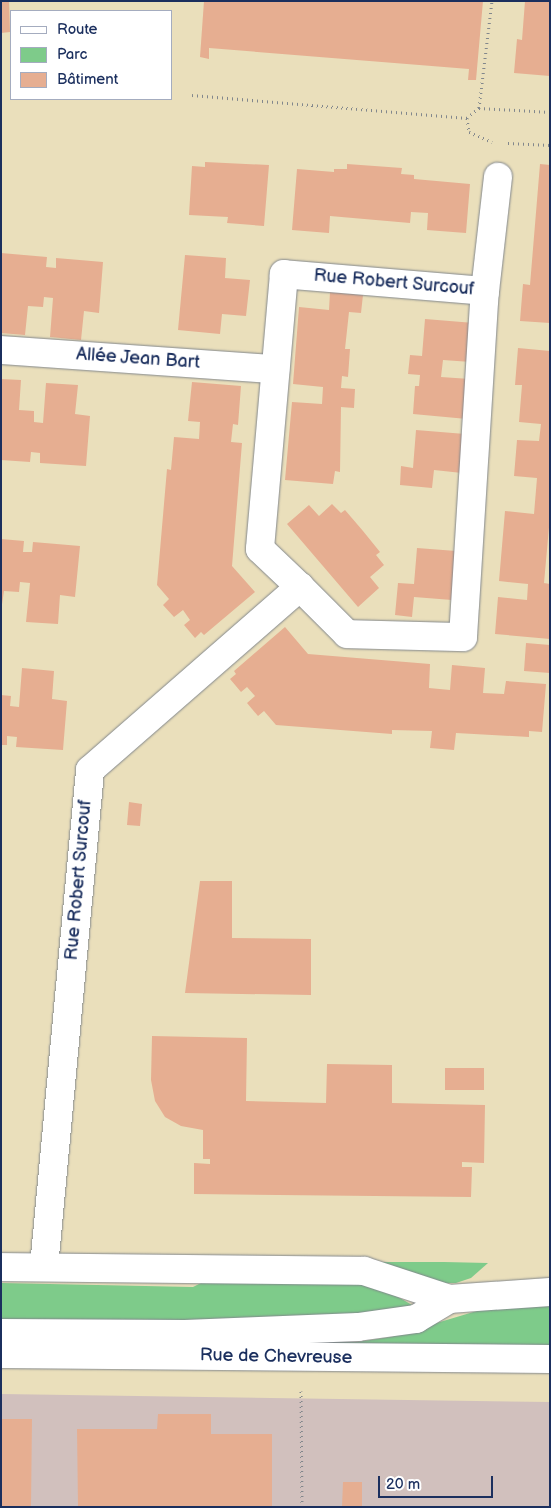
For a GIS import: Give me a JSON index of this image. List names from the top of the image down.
{
  "streets": {
    "street": ["Rue Robert Surcouf", "Allée Jean Bart", "Rue de Chevreuse"]
  },
  "crossings": [
    ["Rue Robert Surcouf", "Allée Jean Bart"],
    ["Rue Robert Surcouf", "Rue de Chevreuse"]
  ],
  "legend": ["Route", "Parc", "Bâtiment"],
  "scale_bar": "20 m"
}
